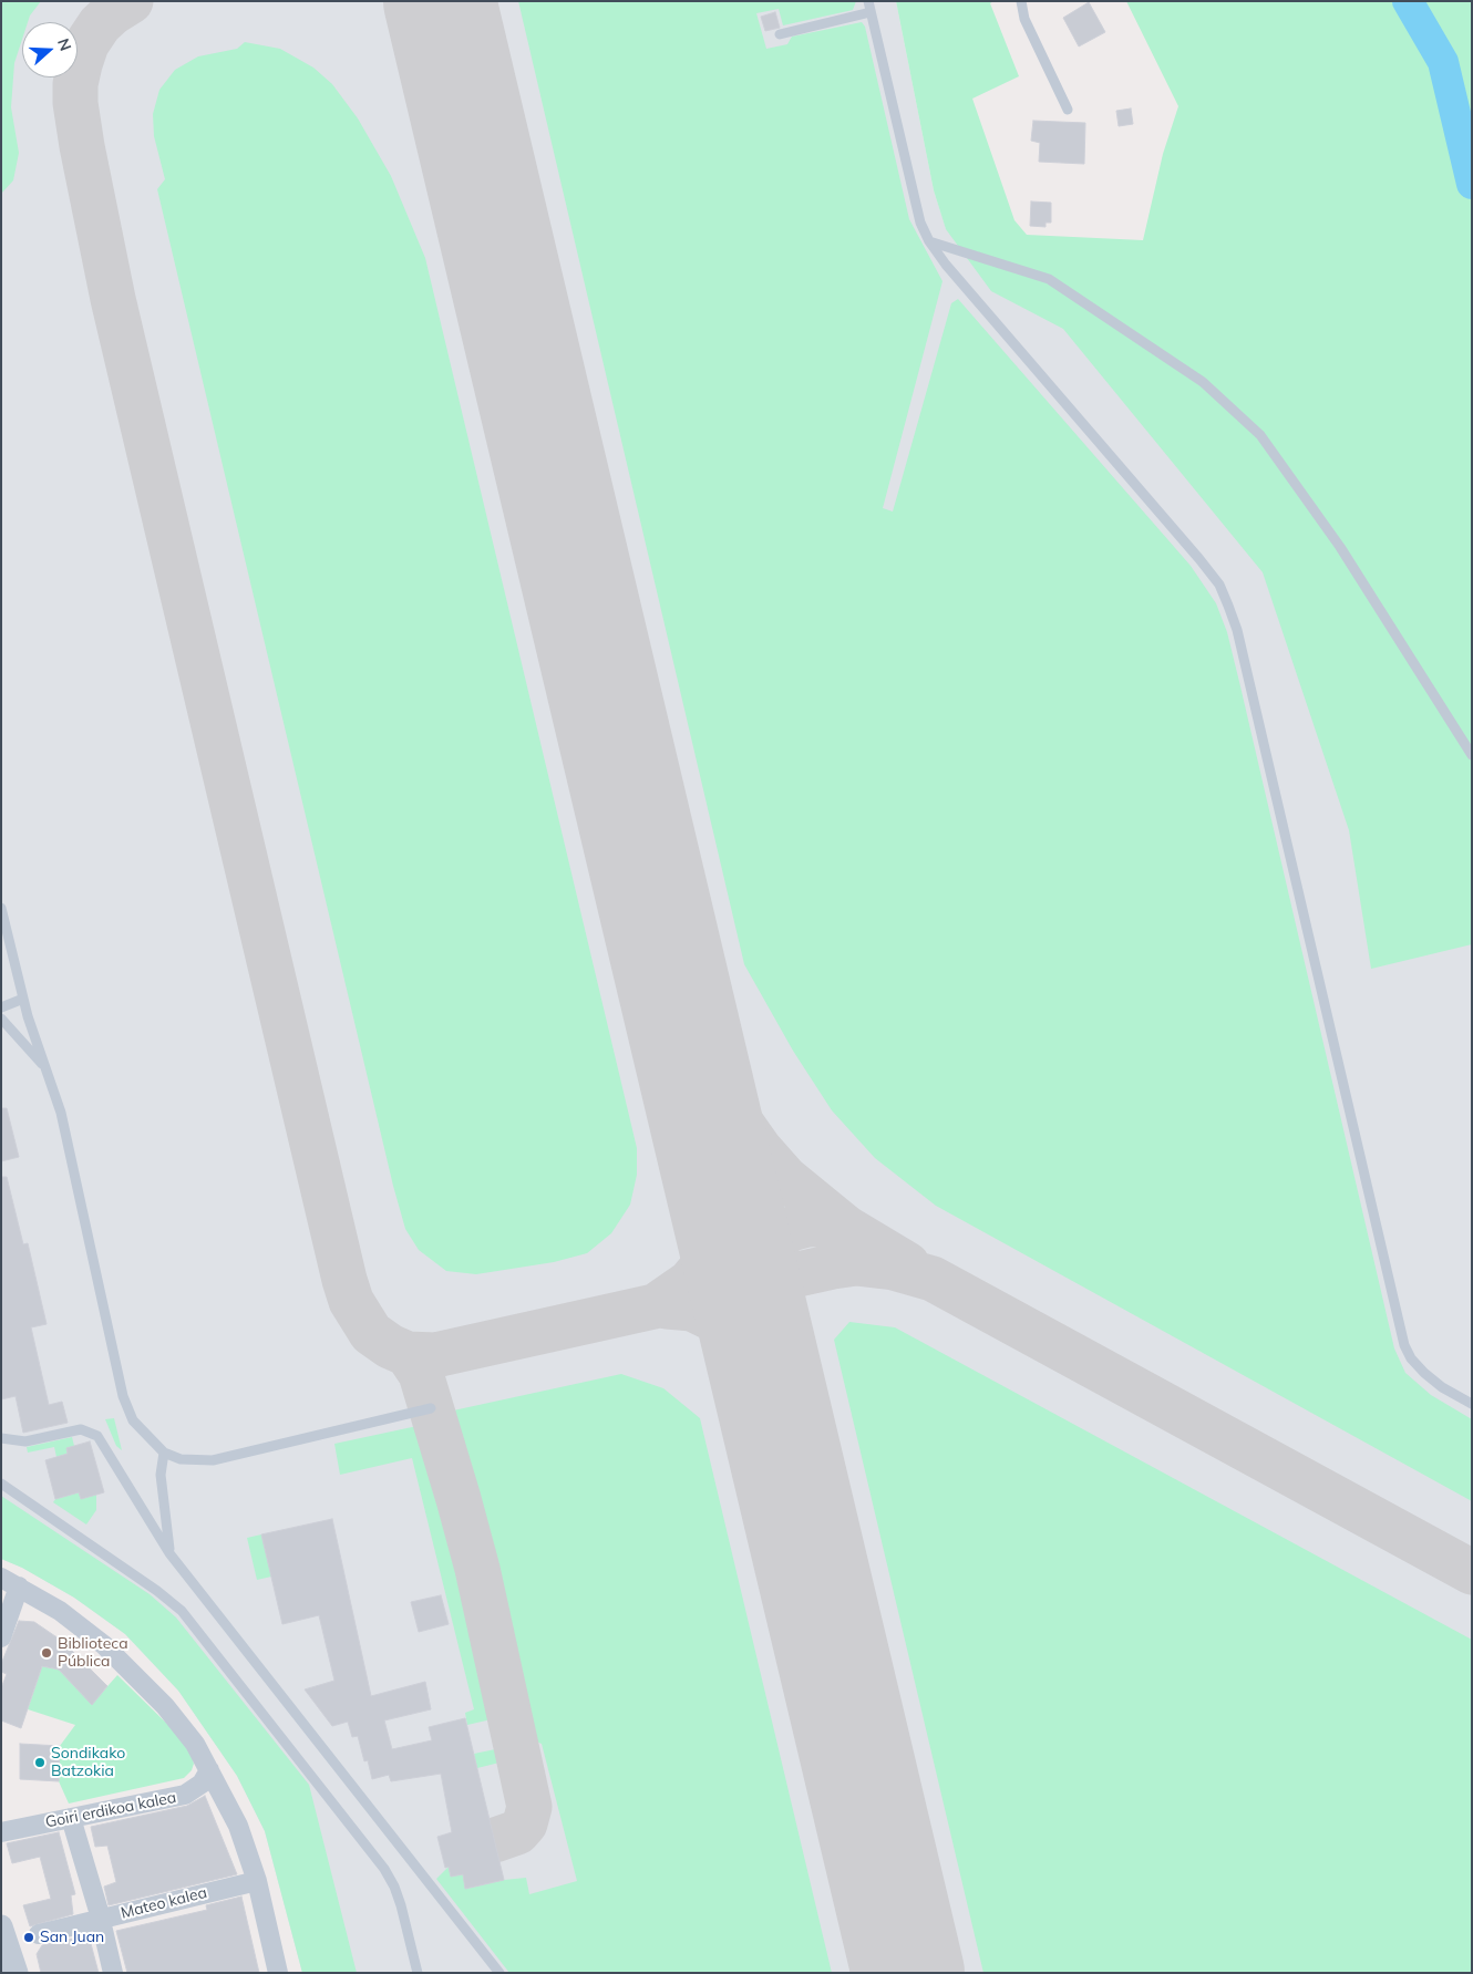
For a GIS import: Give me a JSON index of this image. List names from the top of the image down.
{
  "streets": {
    "street": ["Goiri erdikoa kalea", "Mateo kalea"]
  },
  "places": ["Biblioteca Pública", "Sondikako Batzokia", "San Juan"],
  "north": "right"
}
